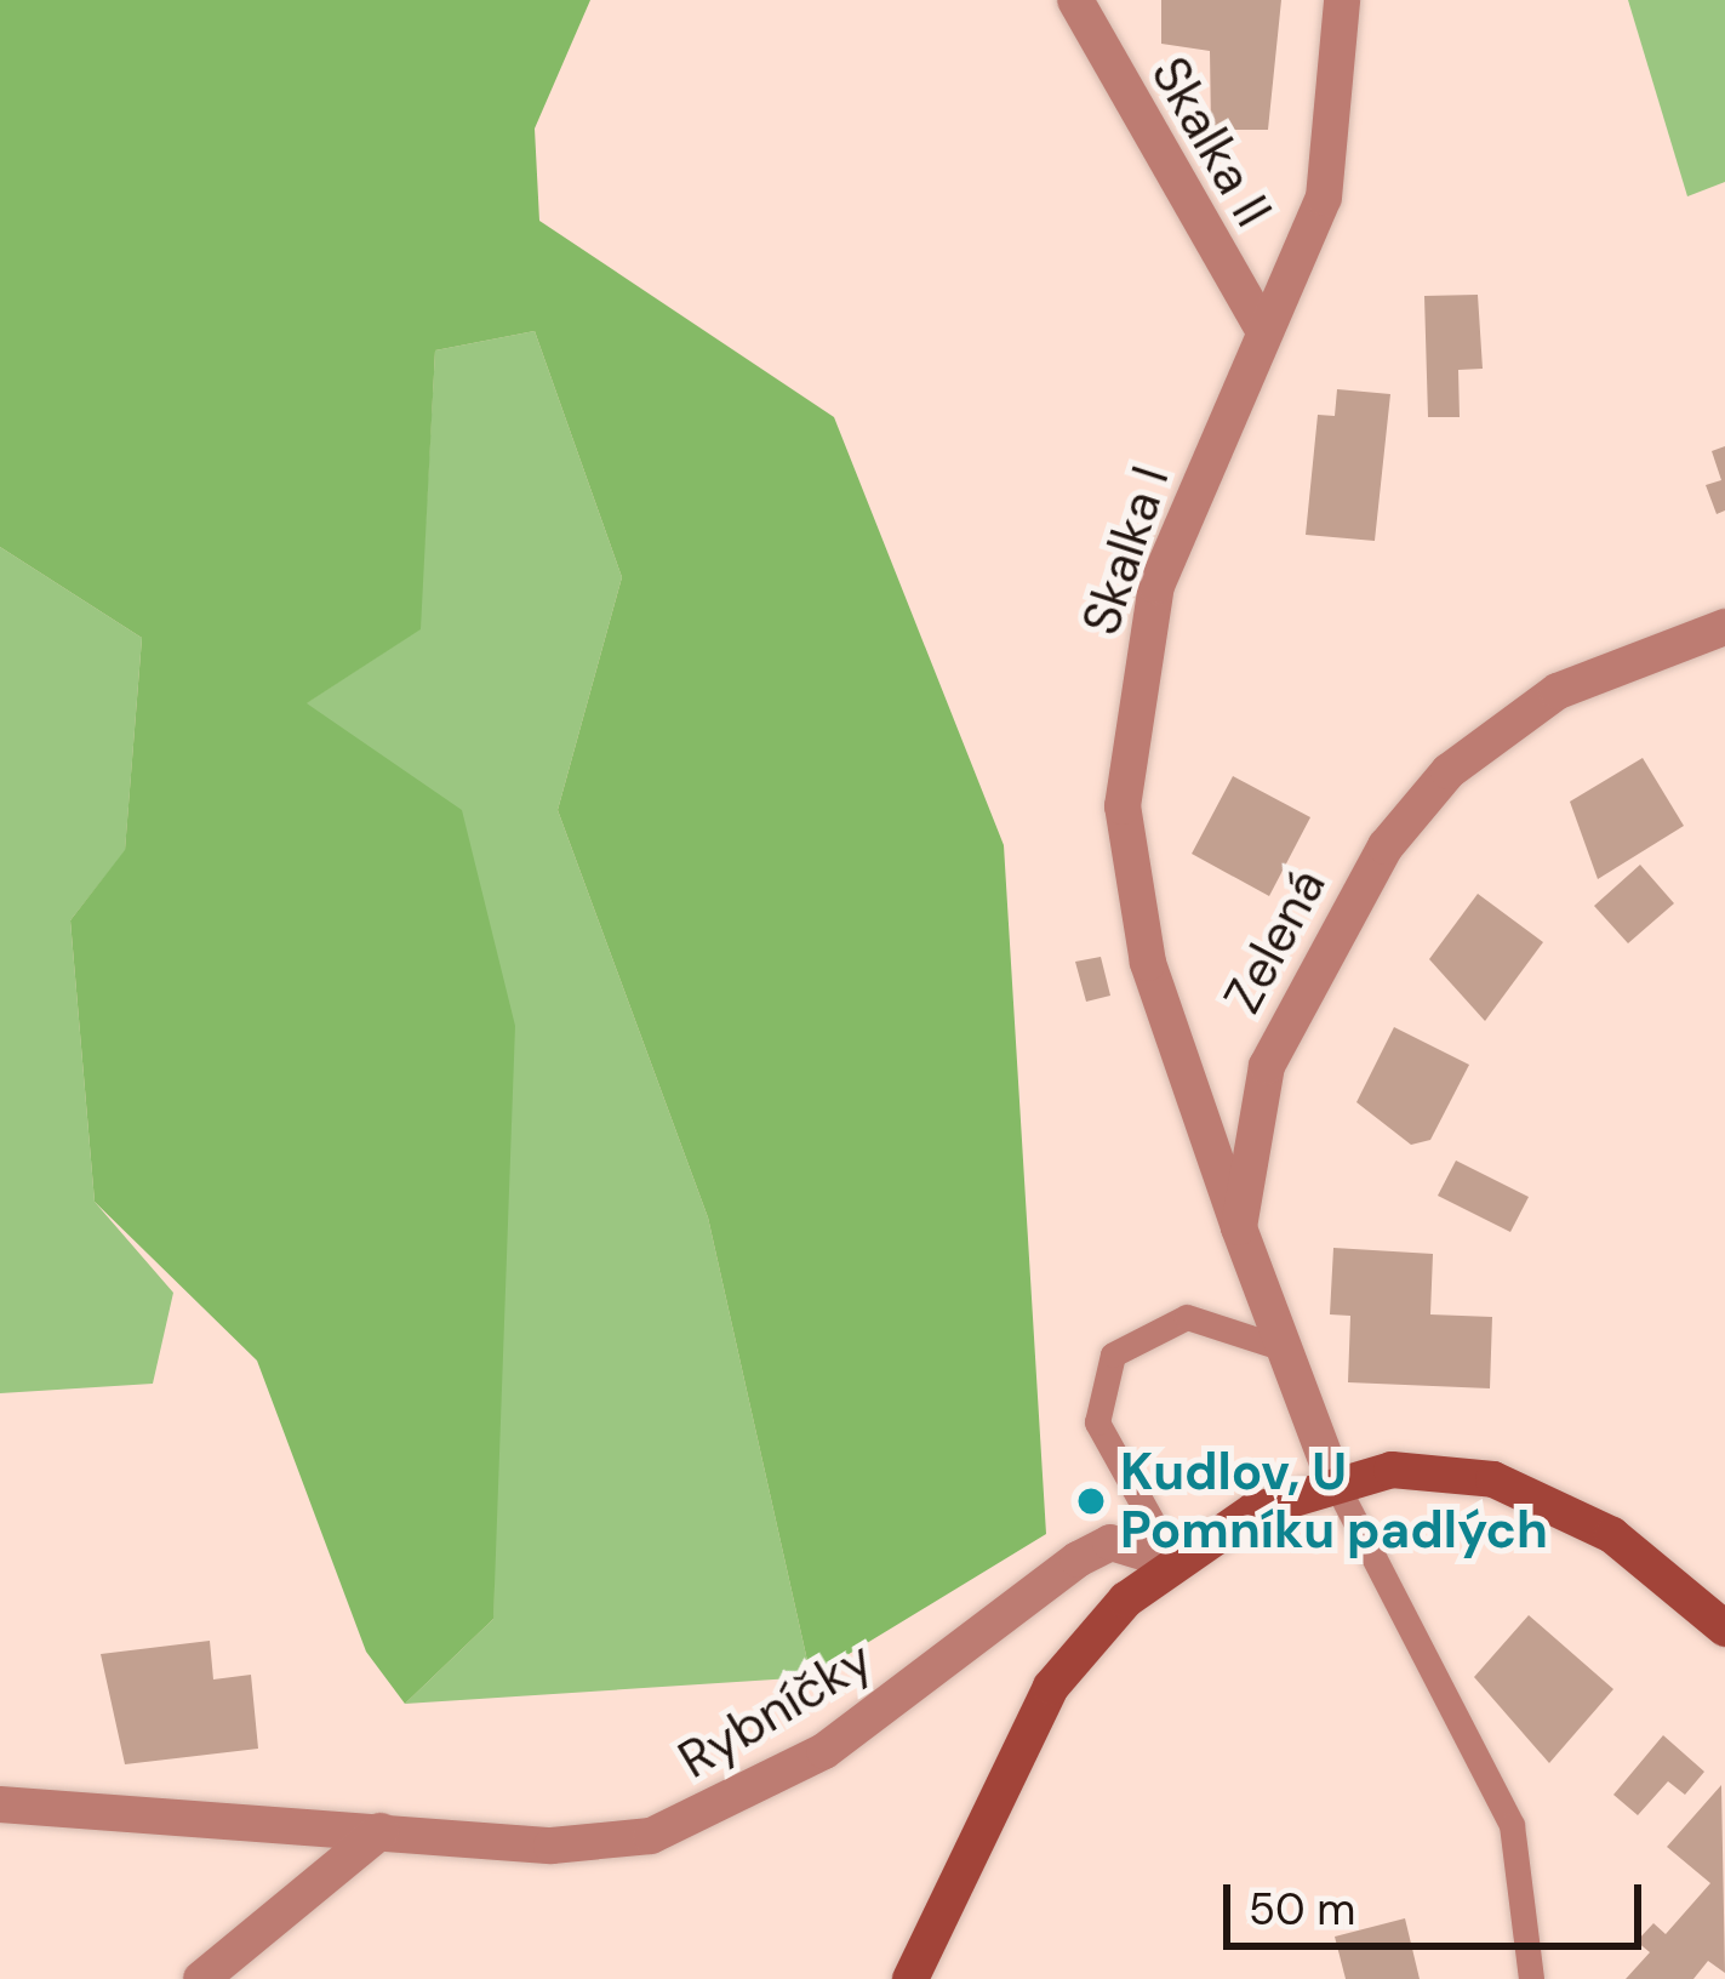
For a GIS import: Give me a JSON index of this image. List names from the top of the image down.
{
  "streets": {
    "street": [
      "Skalka II",
      "Skalka I",
      "Zelená",
      "Rybníčky"
    ]
  },
  "crossings": [
    ["Skalka II", "Skalka I"],
    ["Skalka I", "Zelená"],
    ["Zelená", "Rybníčky"]
  ],
  "places": ["Kudlov, U Pomníku padlých"],
  "scale_bar": "50 m"
}
